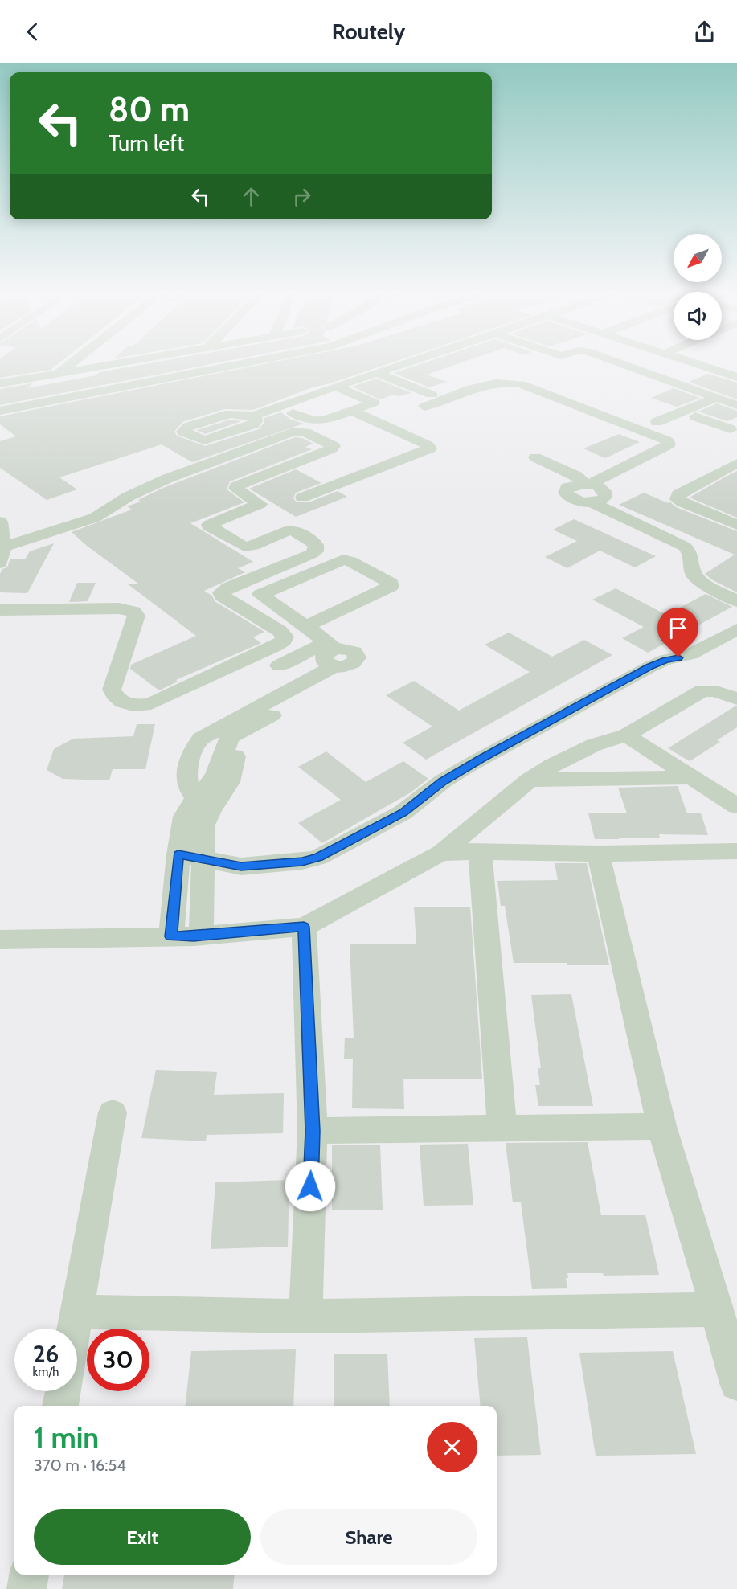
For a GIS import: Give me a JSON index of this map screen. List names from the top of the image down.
{
  "north": "bottom left",
  "page": {
    "header": "Routely",
    "turn": ["80 m", "Turn left"],
    "speed": "26 km/h",
    "limit": "30",
    "heading": ["1 min", "370 m · 16:54"],
    "buttons": ["Exit", "Share"]
  }
}
